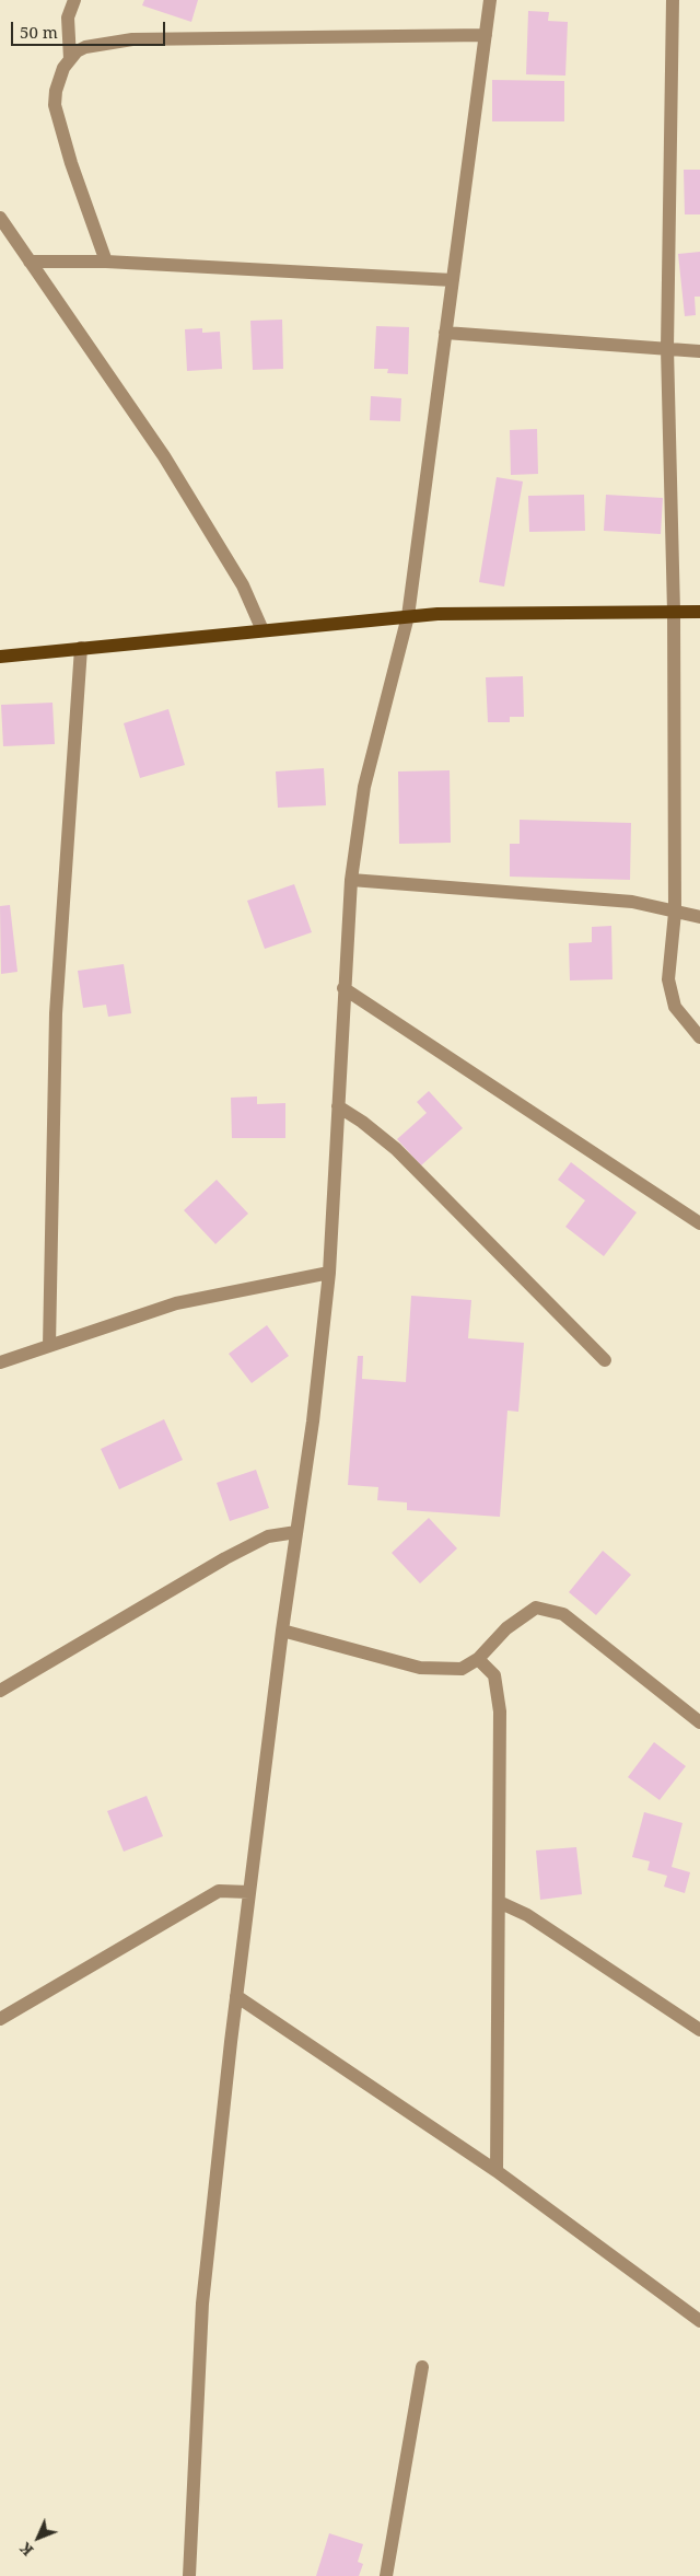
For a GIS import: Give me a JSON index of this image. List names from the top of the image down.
{
  "scale_bar": "50 m",
  "north": "bottom left"
}
